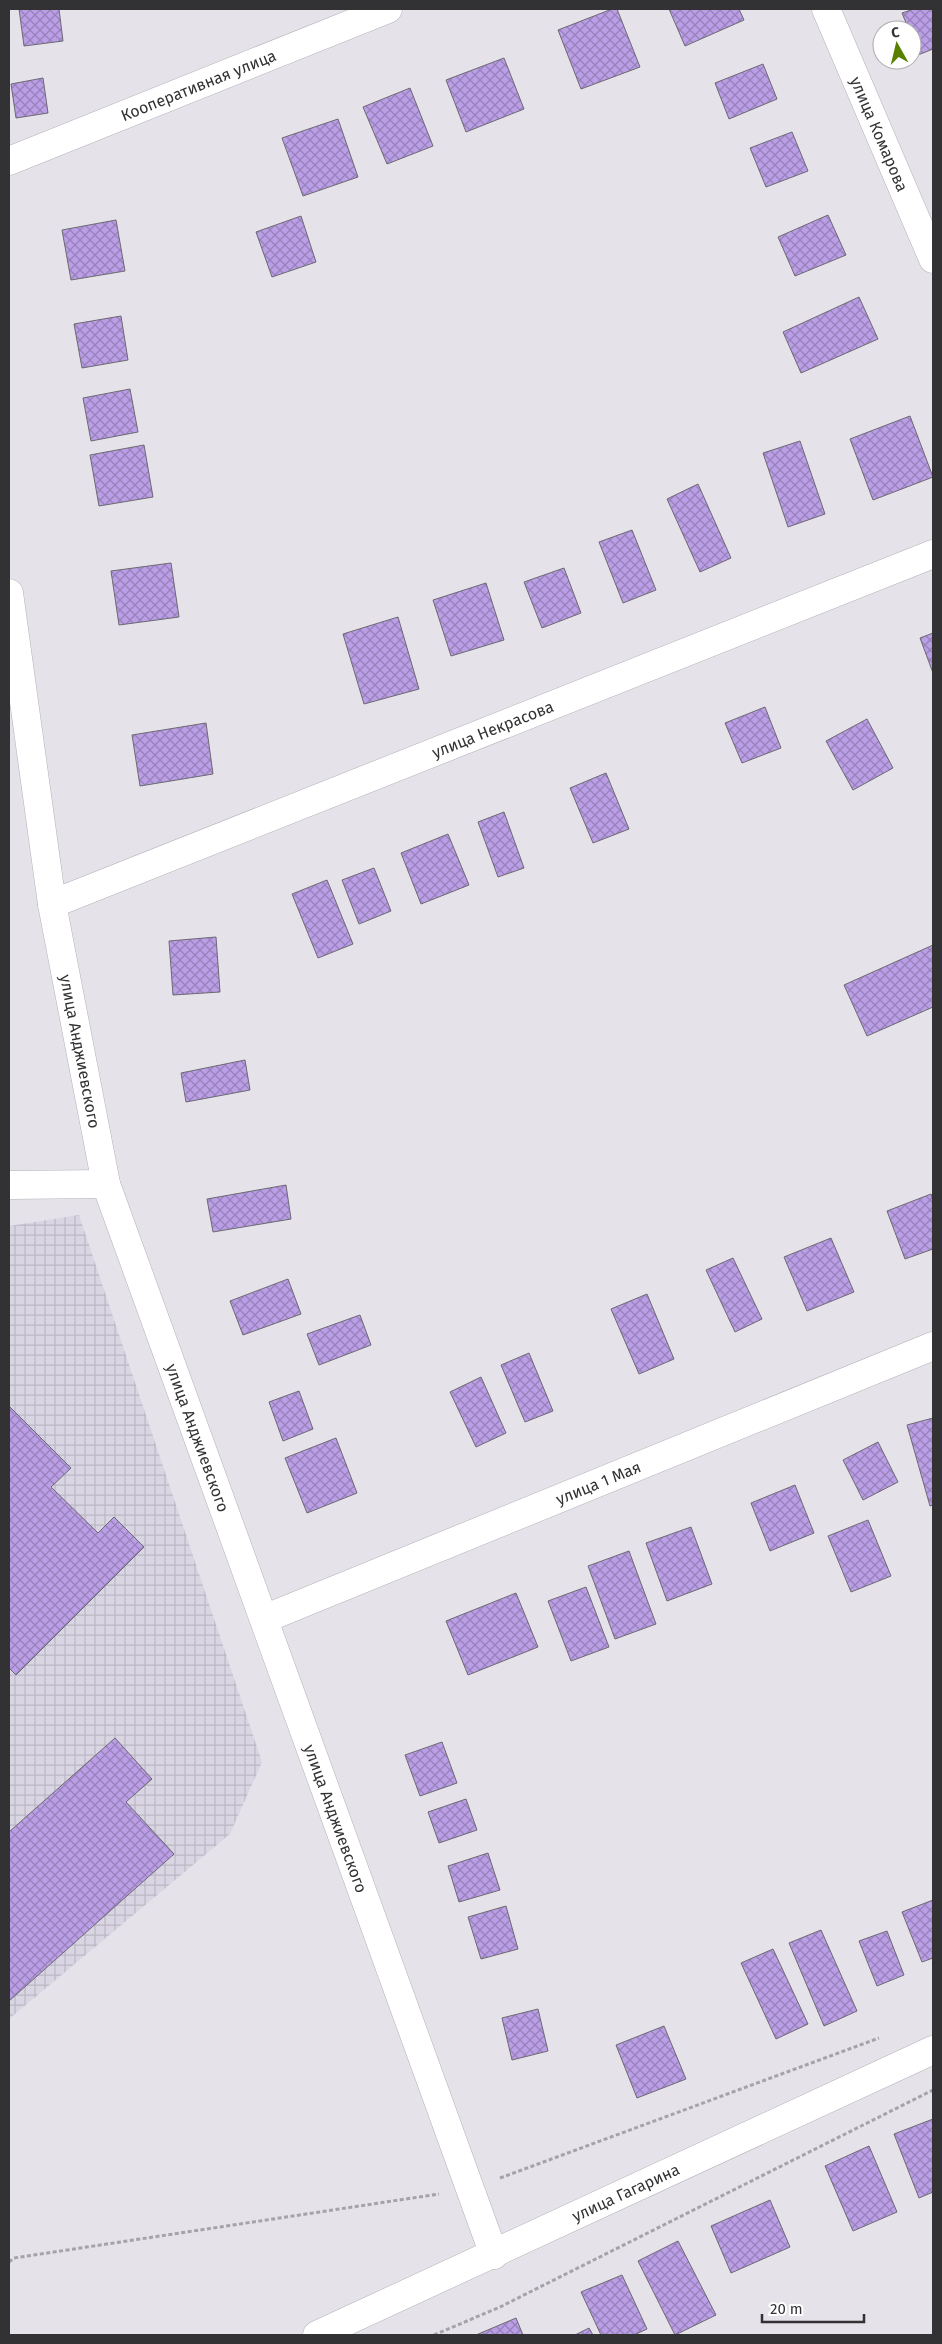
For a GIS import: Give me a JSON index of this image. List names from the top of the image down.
{
  "streets": {
    "street": [
      "Кооперативная улица",
      "улица Комарова",
      "улица Некрасова",
      "улица Анджиевского",
      "улица 1 Мая",
      "улица Гагарина"
    ]
  },
  "crossings": [
    ["улица Некрасова", "улица Анджиевского"],
    ["улица Анджиевского", "улица 1 Мая"],
    ["улица Анджиевского", "улица Гагарина"]
  ],
  "scale_bar": "20 m",
  "north": "top"
}
